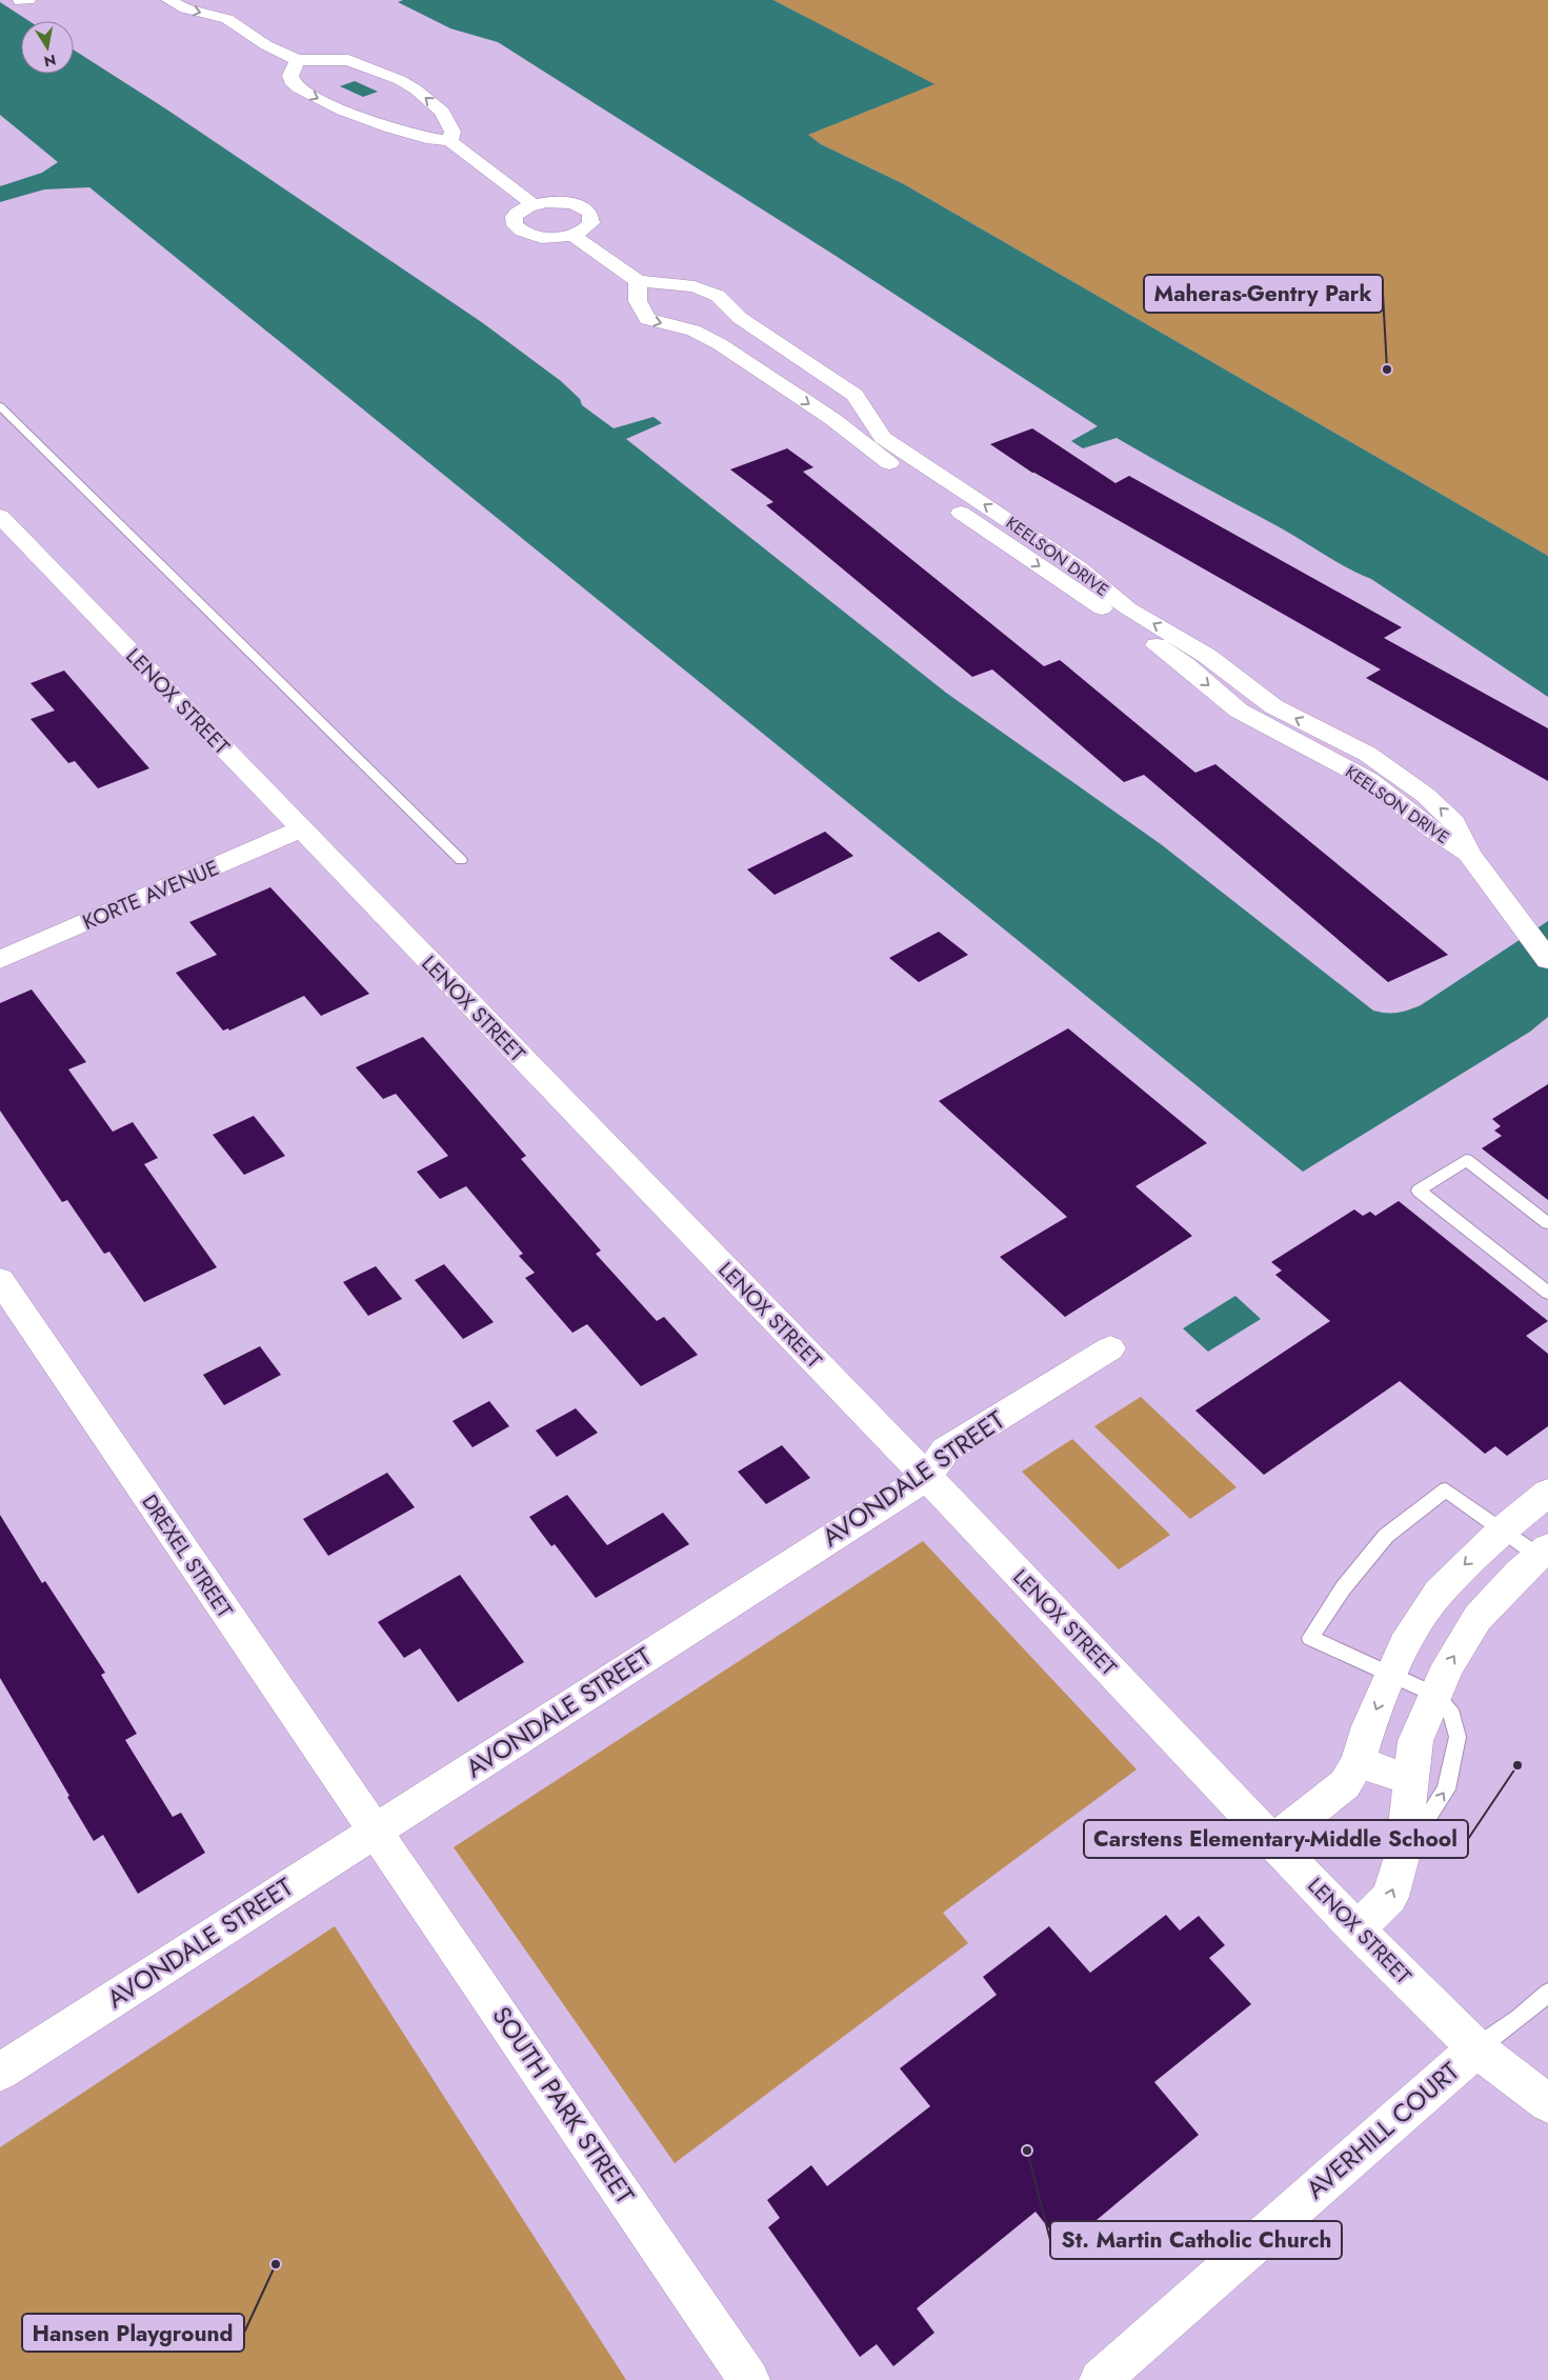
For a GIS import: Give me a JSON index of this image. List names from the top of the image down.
{
  "streets": {
    "street": [
      "KEELSON DRIVE",
      "LENOX STREET",
      "KORTE AVENUE",
      "AVONDALE STREET",
      "DREXEL STREET",
      "SOUTH PARK STREET",
      "AVERHILL COURT"
    ]
  },
  "crossings": [
    ["LENOX STREET", "KORTE AVENUE"],
    ["LENOX STREET", "AVONDALE STREET"],
    ["LENOX STREET", "AVERHILL COURT"],
    ["AVONDALE STREET", "DREXEL STREET"],
    ["AVONDALE STREET", "SOUTH PARK STREET"],
    ["DREXEL STREET", "SOUTH PARK STREET"]
  ],
  "places": [
    "Maheras-Gentry Park",
    "Carstens Elementary-Middle School",
    "St. Martin Catholic Church",
    "Hansen Playground"
  ],
  "north": "bottom"
}
